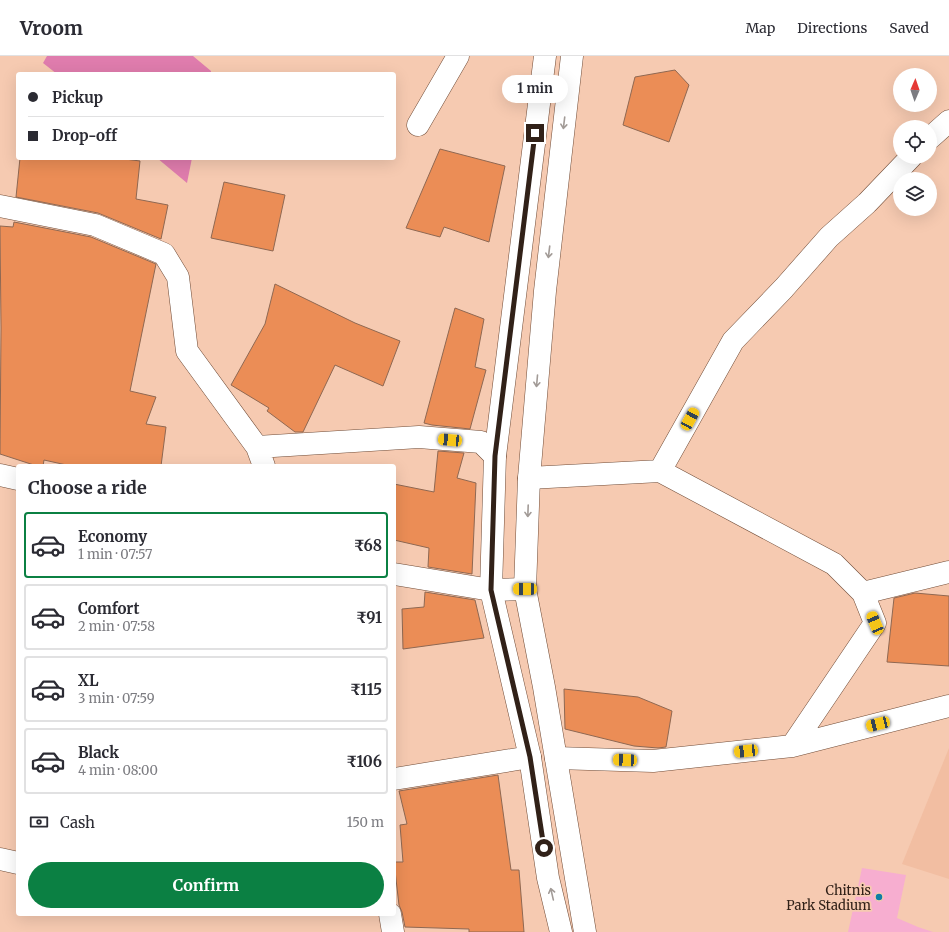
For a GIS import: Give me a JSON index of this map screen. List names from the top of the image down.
{
  "places": ["Chitnis Park Stadium"],
  "north": "top",
  "page": {
    "header": "Vroom",
    "nav": ["Map", "Directions", "Saved"],
    "banner": ["Pickup", "Drop-off"],
    "bubble": "1 min",
    "heading": "Choose a ride",
    "list": [
      {
        "name": "Economy",
        "note": "1 min · 07:57",
        "value": "₹68"
      },
      {
        "name": "Comfort",
        "note": "2 min · 07:58",
        "value": "₹91"
      },
      {
        "name": "XL",
        "note": "3 min · 07:59",
        "value": "₹115"
      },
      {
        "name": "Black",
        "note": "4 min · 08:00",
        "value": "₹106"
      }
    ],
    "pay": ["Cash", "150 m"],
    "buttons": "Confirm"
  }
}
